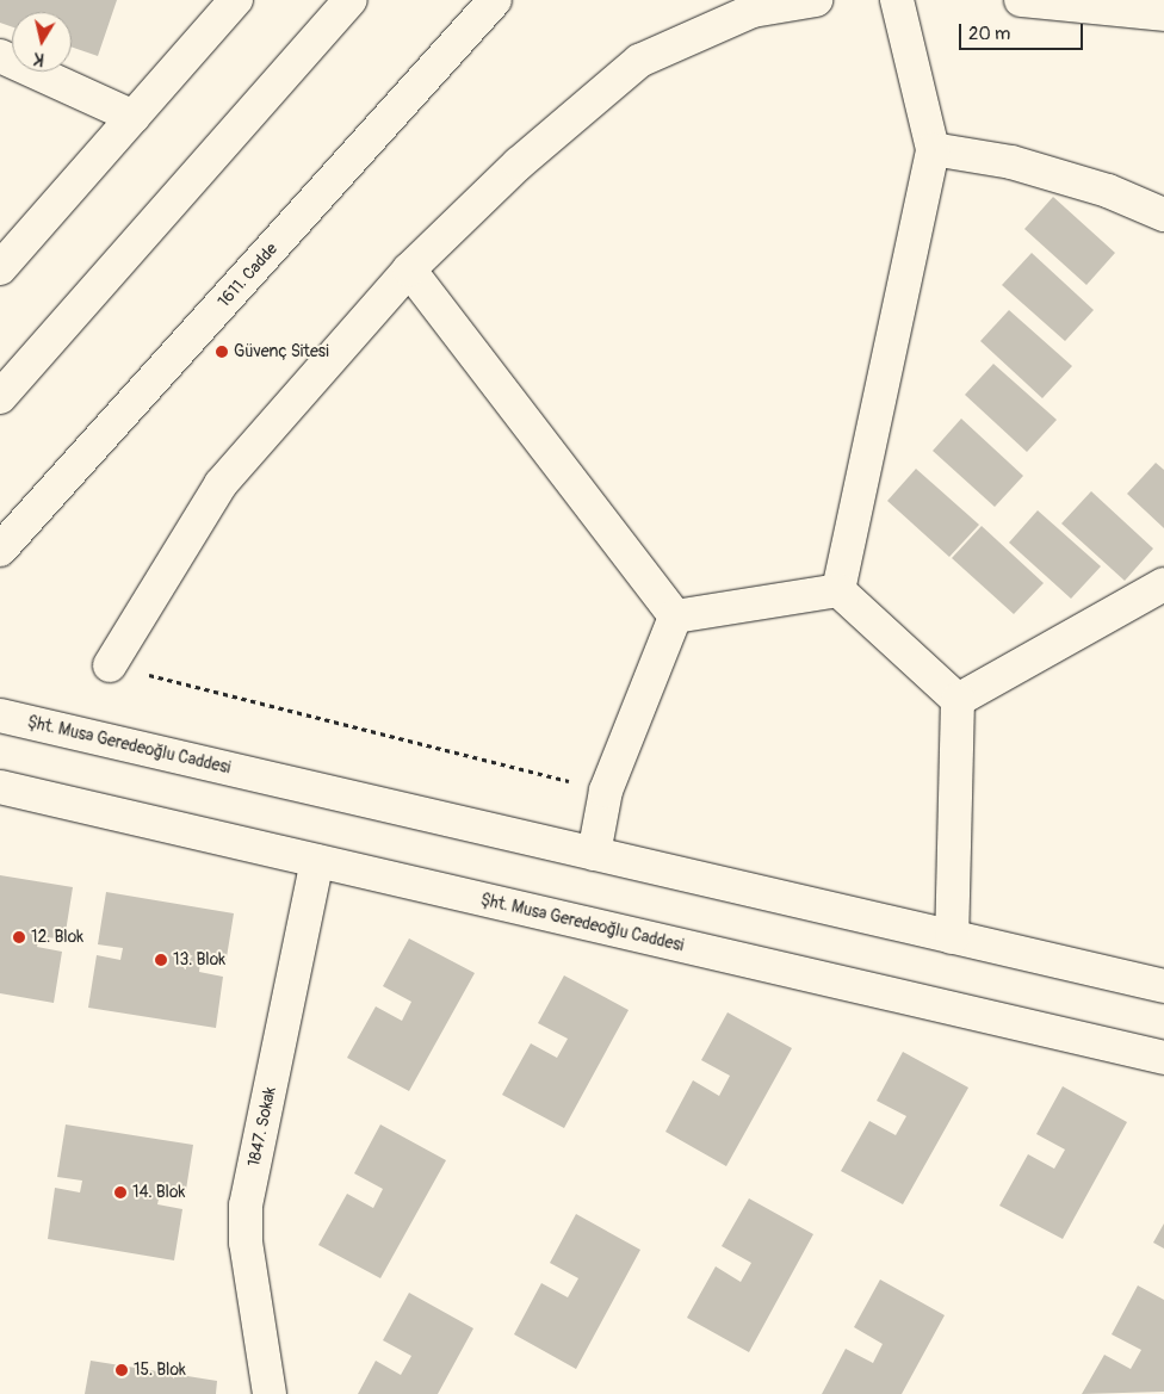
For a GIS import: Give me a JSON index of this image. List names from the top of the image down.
{
  "streets": {
    "street": ["1611. Cadde", "Şht. Musa Geredeoğlu Caddesi", "1847. Sokak"]
  },
  "crossings": [
    ["Şht. Musa Geredeoğlu Caddesi", "1847. Sokak"]
  ],
  "places": [
    "Güvenç Sitesi",
    "12. Blok",
    "13. Blok",
    "14. Blok",
    "15. Blok"
  ],
  "scale_bar": "20 m",
  "north": "bottom"
}
